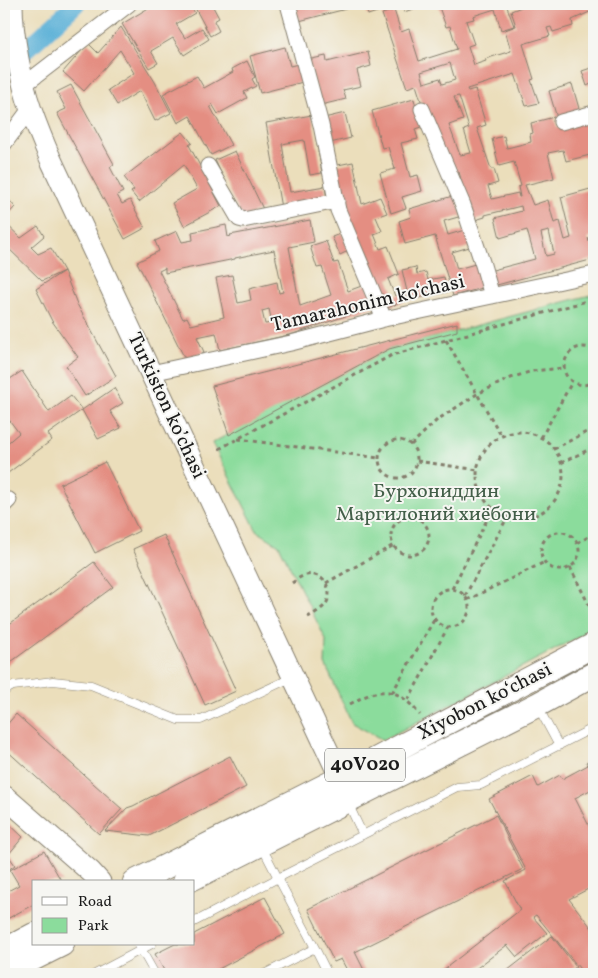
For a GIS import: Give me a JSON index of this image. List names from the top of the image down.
{
  "streets": {
    "main road": ["Turkiston ko’chasi", "Xiyobon koʻchasi", "40V020"],
    "street": ["Tamarahonim koʻchasi"]
  },
  "crossings": [
    ["Tamarahonim koʻchasi", "Turkiston ko’chasi"],
    ["Turkiston ko’chasi", "Xiyobon koʻchasi"]
  ],
  "parks": ["Бурхониддин Маргилоний хиёбони"],
  "legend": ["Road", "Park"]
}
